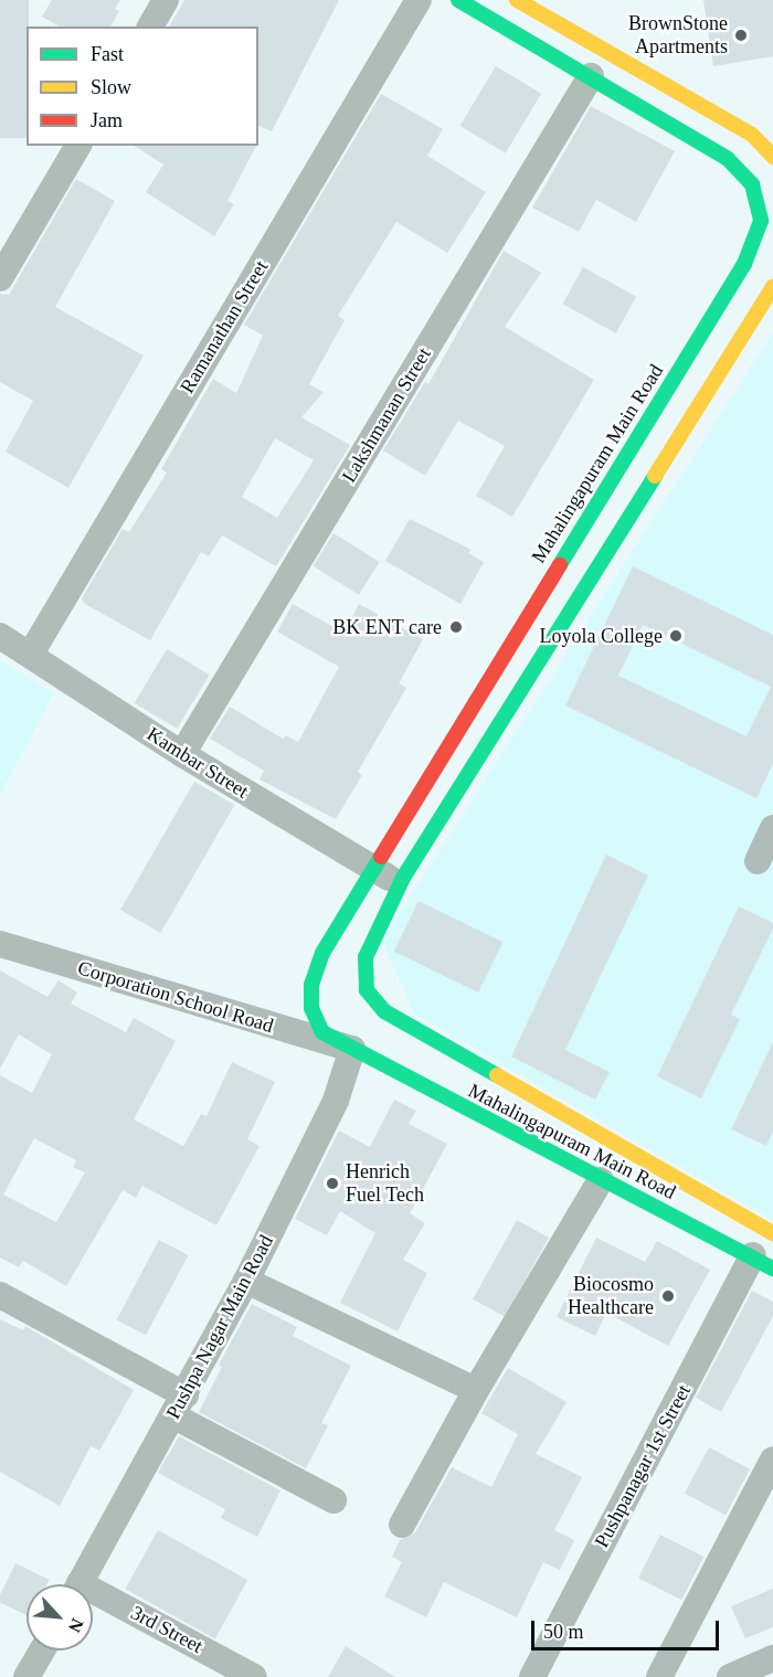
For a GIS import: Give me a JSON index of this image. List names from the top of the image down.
{
  "streets": {
    "main road": ["Mahalingapuram Main Road"],
    "street": [
      "Ramanathan Street",
      "Lakshmanan Street",
      "Kambar Street",
      "Corporation School Road",
      "Pushpa Nagar Main Road",
      "Pushpanagar 1st Street",
      "3rd Street"
    ]
  },
  "crossings": [
    ["Ramanathan Street", "Kambar Street"],
    ["Lakshmanan Street", "Mahalingapuram Main Road"],
    ["Lakshmanan Street", "Kambar Street"],
    ["Mahalingapuram Main Road", "Kambar Street"],
    ["Mahalingapuram Main Road", "Corporation School Road"],
    ["Mahalingapuram Main Road", "Pushpa Nagar Main Road"],
    ["Mahalingapuram Main Road", "Pushpanagar 1st Street"],
    ["Corporation School Road", "Pushpa Nagar Main Road"]
  ],
  "places": [
    "BrownStone Apartments",
    "BK ENT care",
    "Loyola College",
    "Henrich Fuel Tech",
    "Biocosmo Healthcare"
  ],
  "legend": ["Fast", "Slow", "Jam"],
  "scale_bar": "50 m",
  "north": "bottom right"
}
